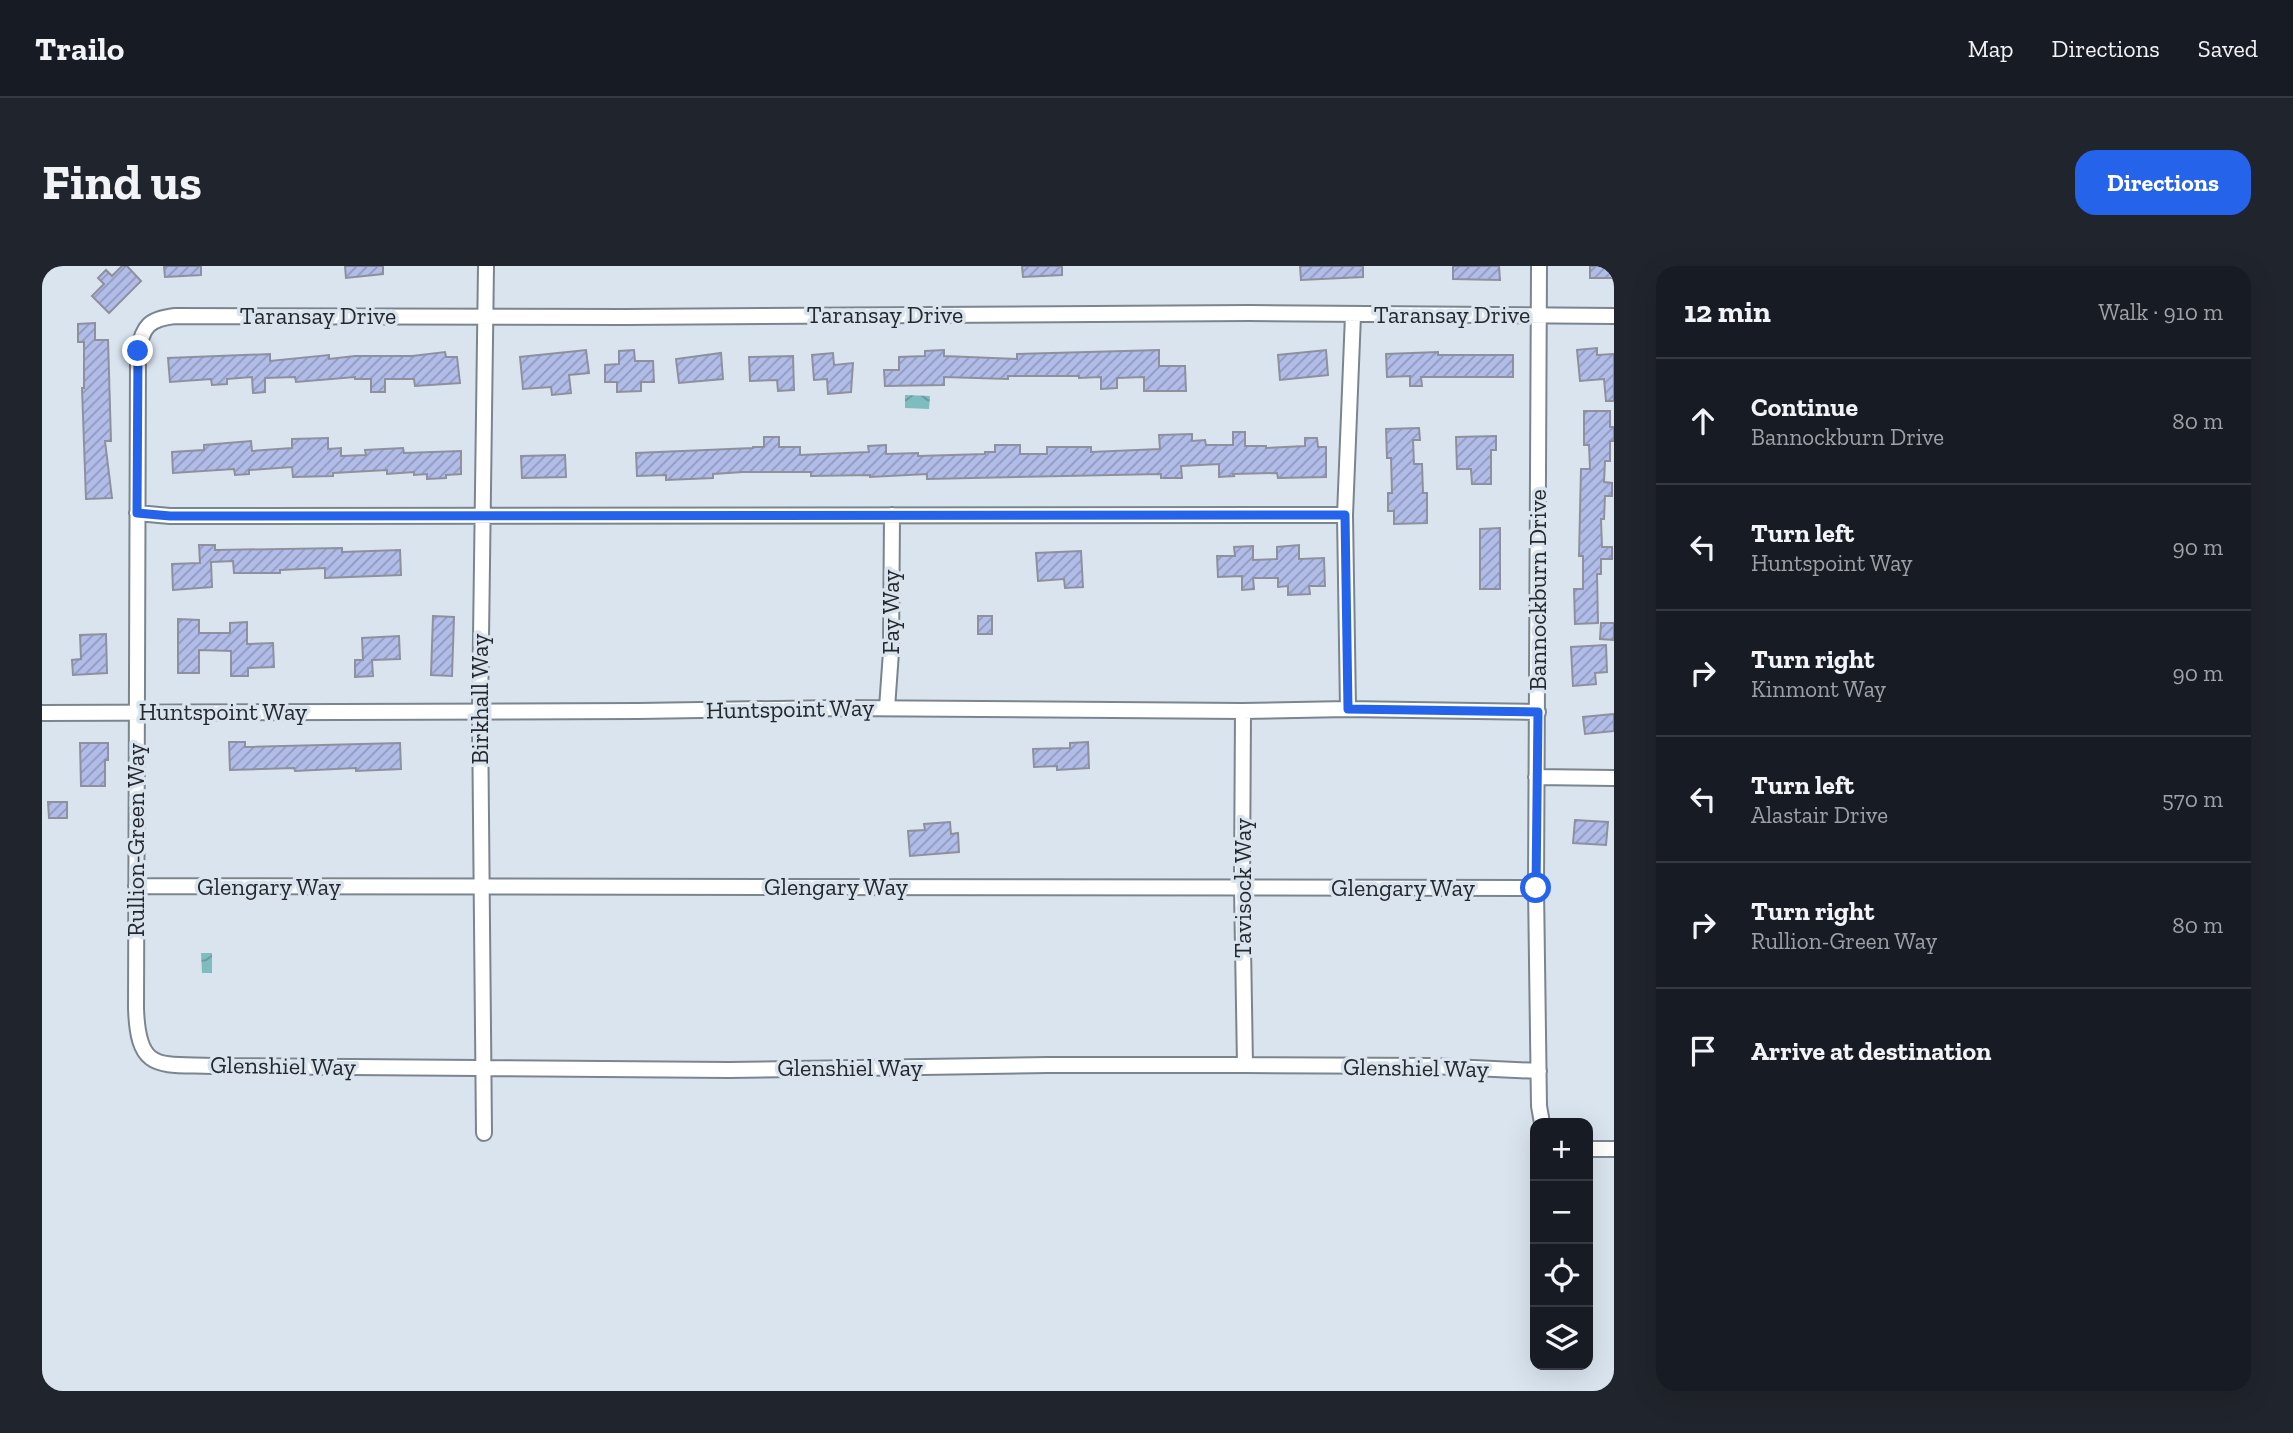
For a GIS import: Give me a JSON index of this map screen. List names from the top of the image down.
{
  "streets": {
    "street": [
      "Taransay Drive",
      "Bannockburn Drive",
      "Fay Way",
      "Birkhall Way",
      "Huntspoint Way",
      "Rullion-Green Way",
      "Glengary Way",
      "Tavisock Way",
      "Glenshiel Way"
    ]
  },
  "crossings": [
    ["Taransay Drive", "Bannockburn Drive"],
    ["Taransay Drive", "Birkhall Way"],
    ["Taransay Drive", "Rullion-Green Way"],
    ["Bannockburn Drive", "Huntspoint Way"],
    ["Bannockburn Drive", "Glengary Way"],
    ["Bannockburn Drive", "Glenshiel Way"],
    ["Fay Way", "Huntspoint Way"],
    ["Birkhall Way", "Huntspoint Way"],
    ["Birkhall Way", "Glengary Way"],
    ["Birkhall Way", "Glenshiel Way"],
    ["Huntspoint Way", "Rullion-Green Way"],
    ["Huntspoint Way", "Tavisock Way"],
    ["Rullion-Green Way", "Glengary Way"],
    ["Rullion-Green Way", "Glenshiel Way"],
    ["Glengary Way", "Tavisock Way"],
    ["Tavisock Way", "Glenshiel Way"]
  ],
  "page": {
    "header": "Trailo",
    "nav": ["Map", "Directions", "Saved"],
    "buttons": "Directions",
    "title": "Find us",
    "heading": ["12 min", "Walk · 910 m"],
    "list": [
      ["Continue", "Bannockburn Drive", "80 m"],
      ["Turn left", "Huntspoint Way", "90 m"],
      ["Turn right", "Kinmont Way", "90 m"],
      ["Turn left", "Alastair Drive", "570 m"],
      ["Turn right", "Rullion-Green Way", "80 m"],
      "Arrive at destination"
    ],
    "map_buttons": ["+", "−"]
  }
}
